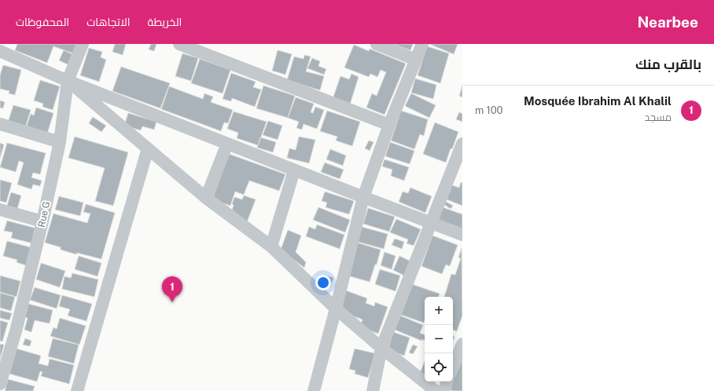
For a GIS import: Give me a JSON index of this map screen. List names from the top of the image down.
{
  "streets": {
    "street": ["Rue G"]
  },
  "page": {
    "header": "Nearbee",
    "nav": ["الخريطة", "الاتجاهات", "المحفوظات"],
    "heading": "بالقرب منك",
    "list": [
      {
        "mark": "1",
        "name": "Mosquée Ibrahim Al Khalil",
        "note": "مسجد",
        "value": "100 m"
      }
    ],
    "pins": "1",
    "map_buttons": ["+", "−"]
  }
}
